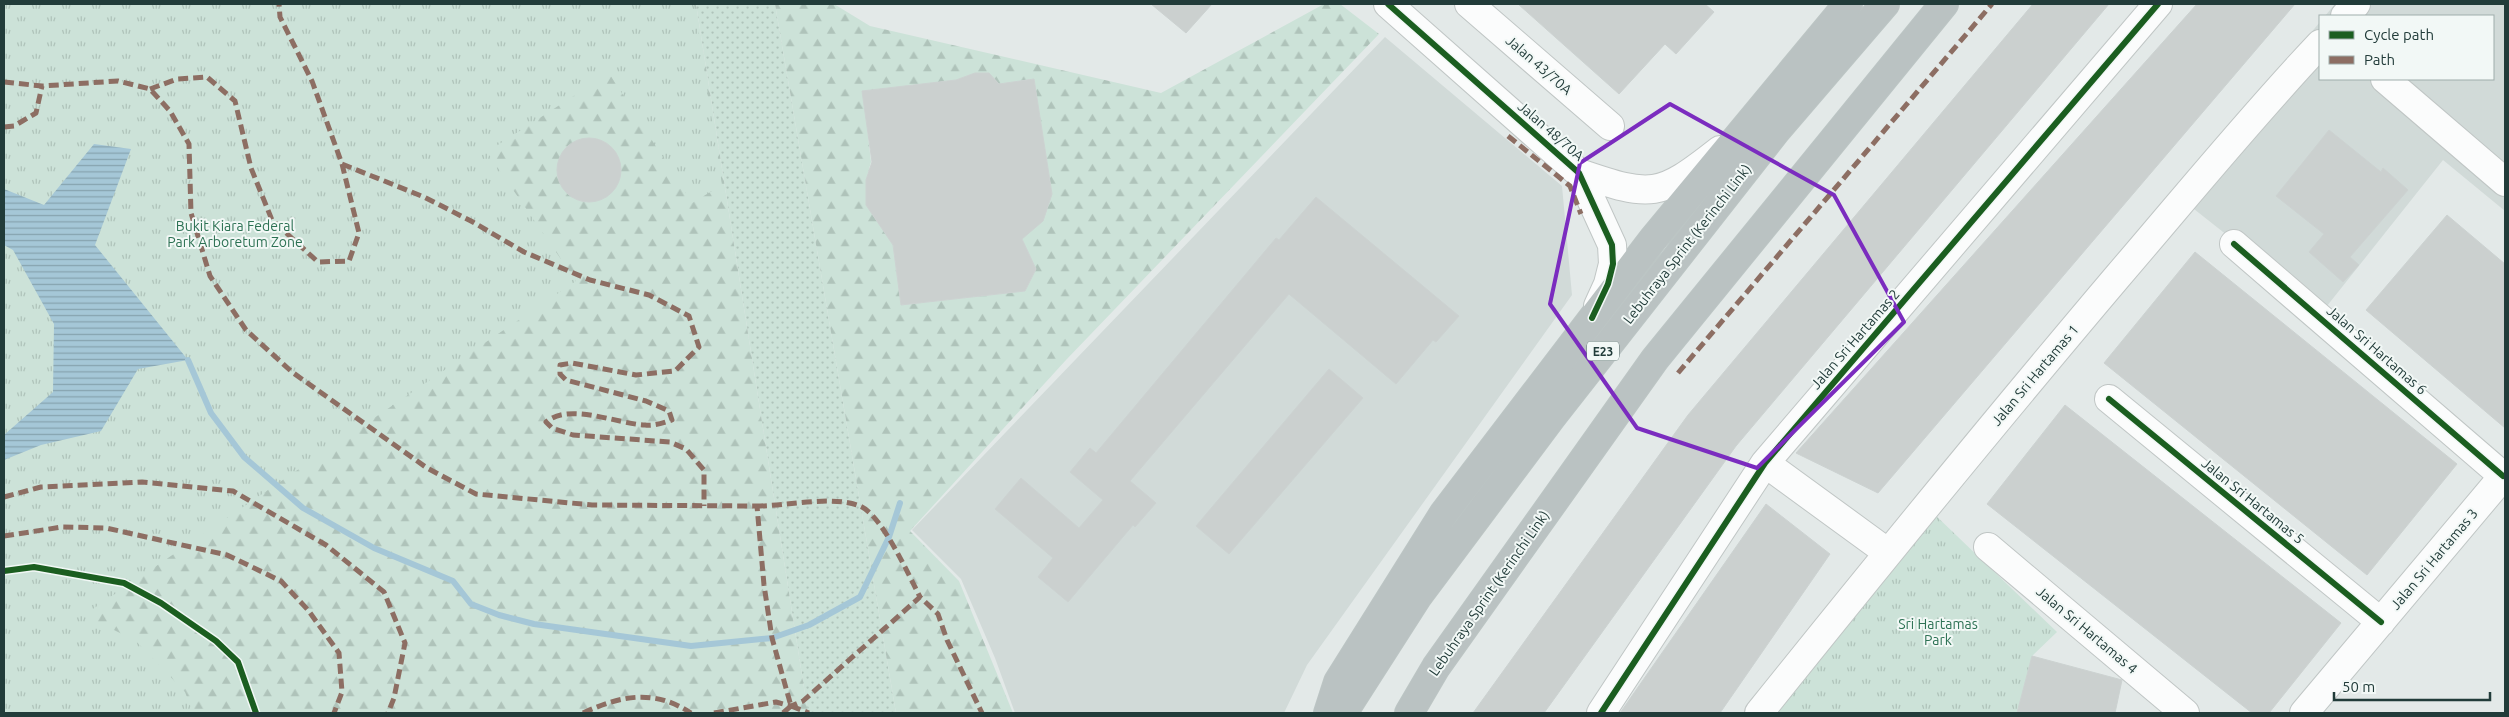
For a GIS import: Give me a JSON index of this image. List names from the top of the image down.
{
  "streets": {
    "highway": ["Lebuhraya Sprint (Kerinchi Link)", "E23"],
    "street": [
      "Jalan 43/70A",
      "Jalan 48/70A",
      "Jalan Sri Hartamas 2",
      "Jalan Sri Hartamas 6",
      "Jalan Sri Hartamas 1",
      "Jalan Sri Hartamas 5",
      "Jalan Sri Hartamas 3",
      "Jalan Sri Hartamas 4"
    ]
  },
  "crossings": [
    ["Jalan Sri Hartamas 6", "Jalan Sri Hartamas 3"],
    ["Jalan Sri Hartamas 5", "Jalan Sri Hartamas 3"]
  ],
  "parks": ["Bukit Kiara Federal Park Arboretum Zone", "Sri Hartamas Park"],
  "legend": ["Cycle path", "Path"],
  "scale_bar": "50 m"
}
